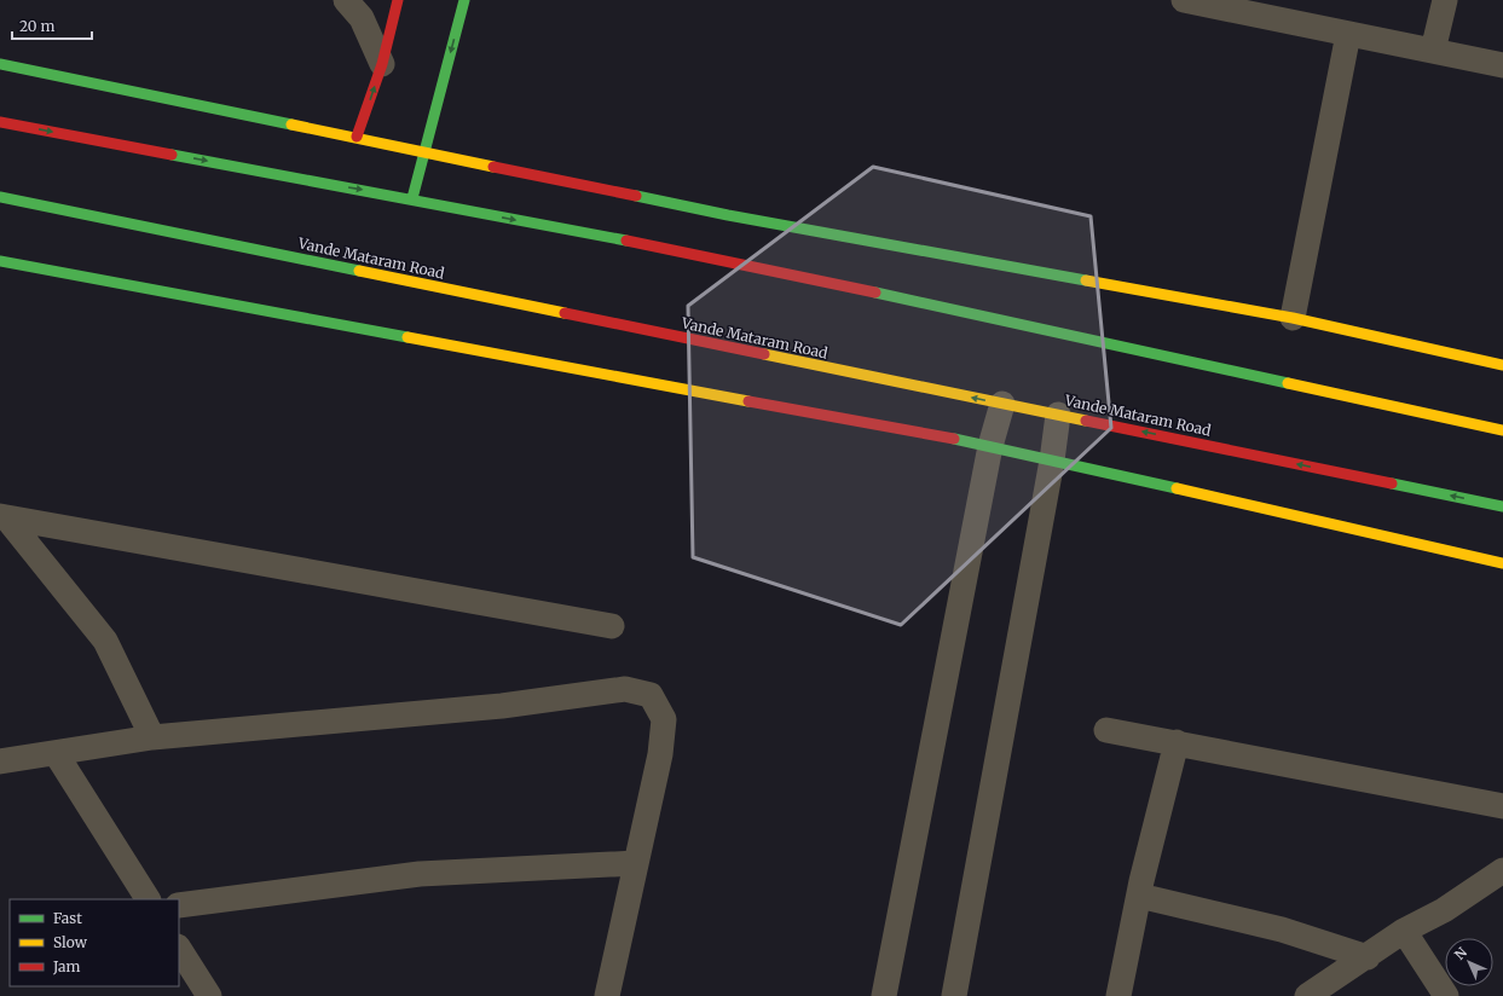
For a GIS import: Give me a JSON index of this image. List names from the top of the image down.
{
  "streets": {
    "street": ["Vande Mataram Road"]
  },
  "legend": ["Fast", "Slow", "Jam"],
  "scale_bar": "20 m",
  "north": "top left"
}
